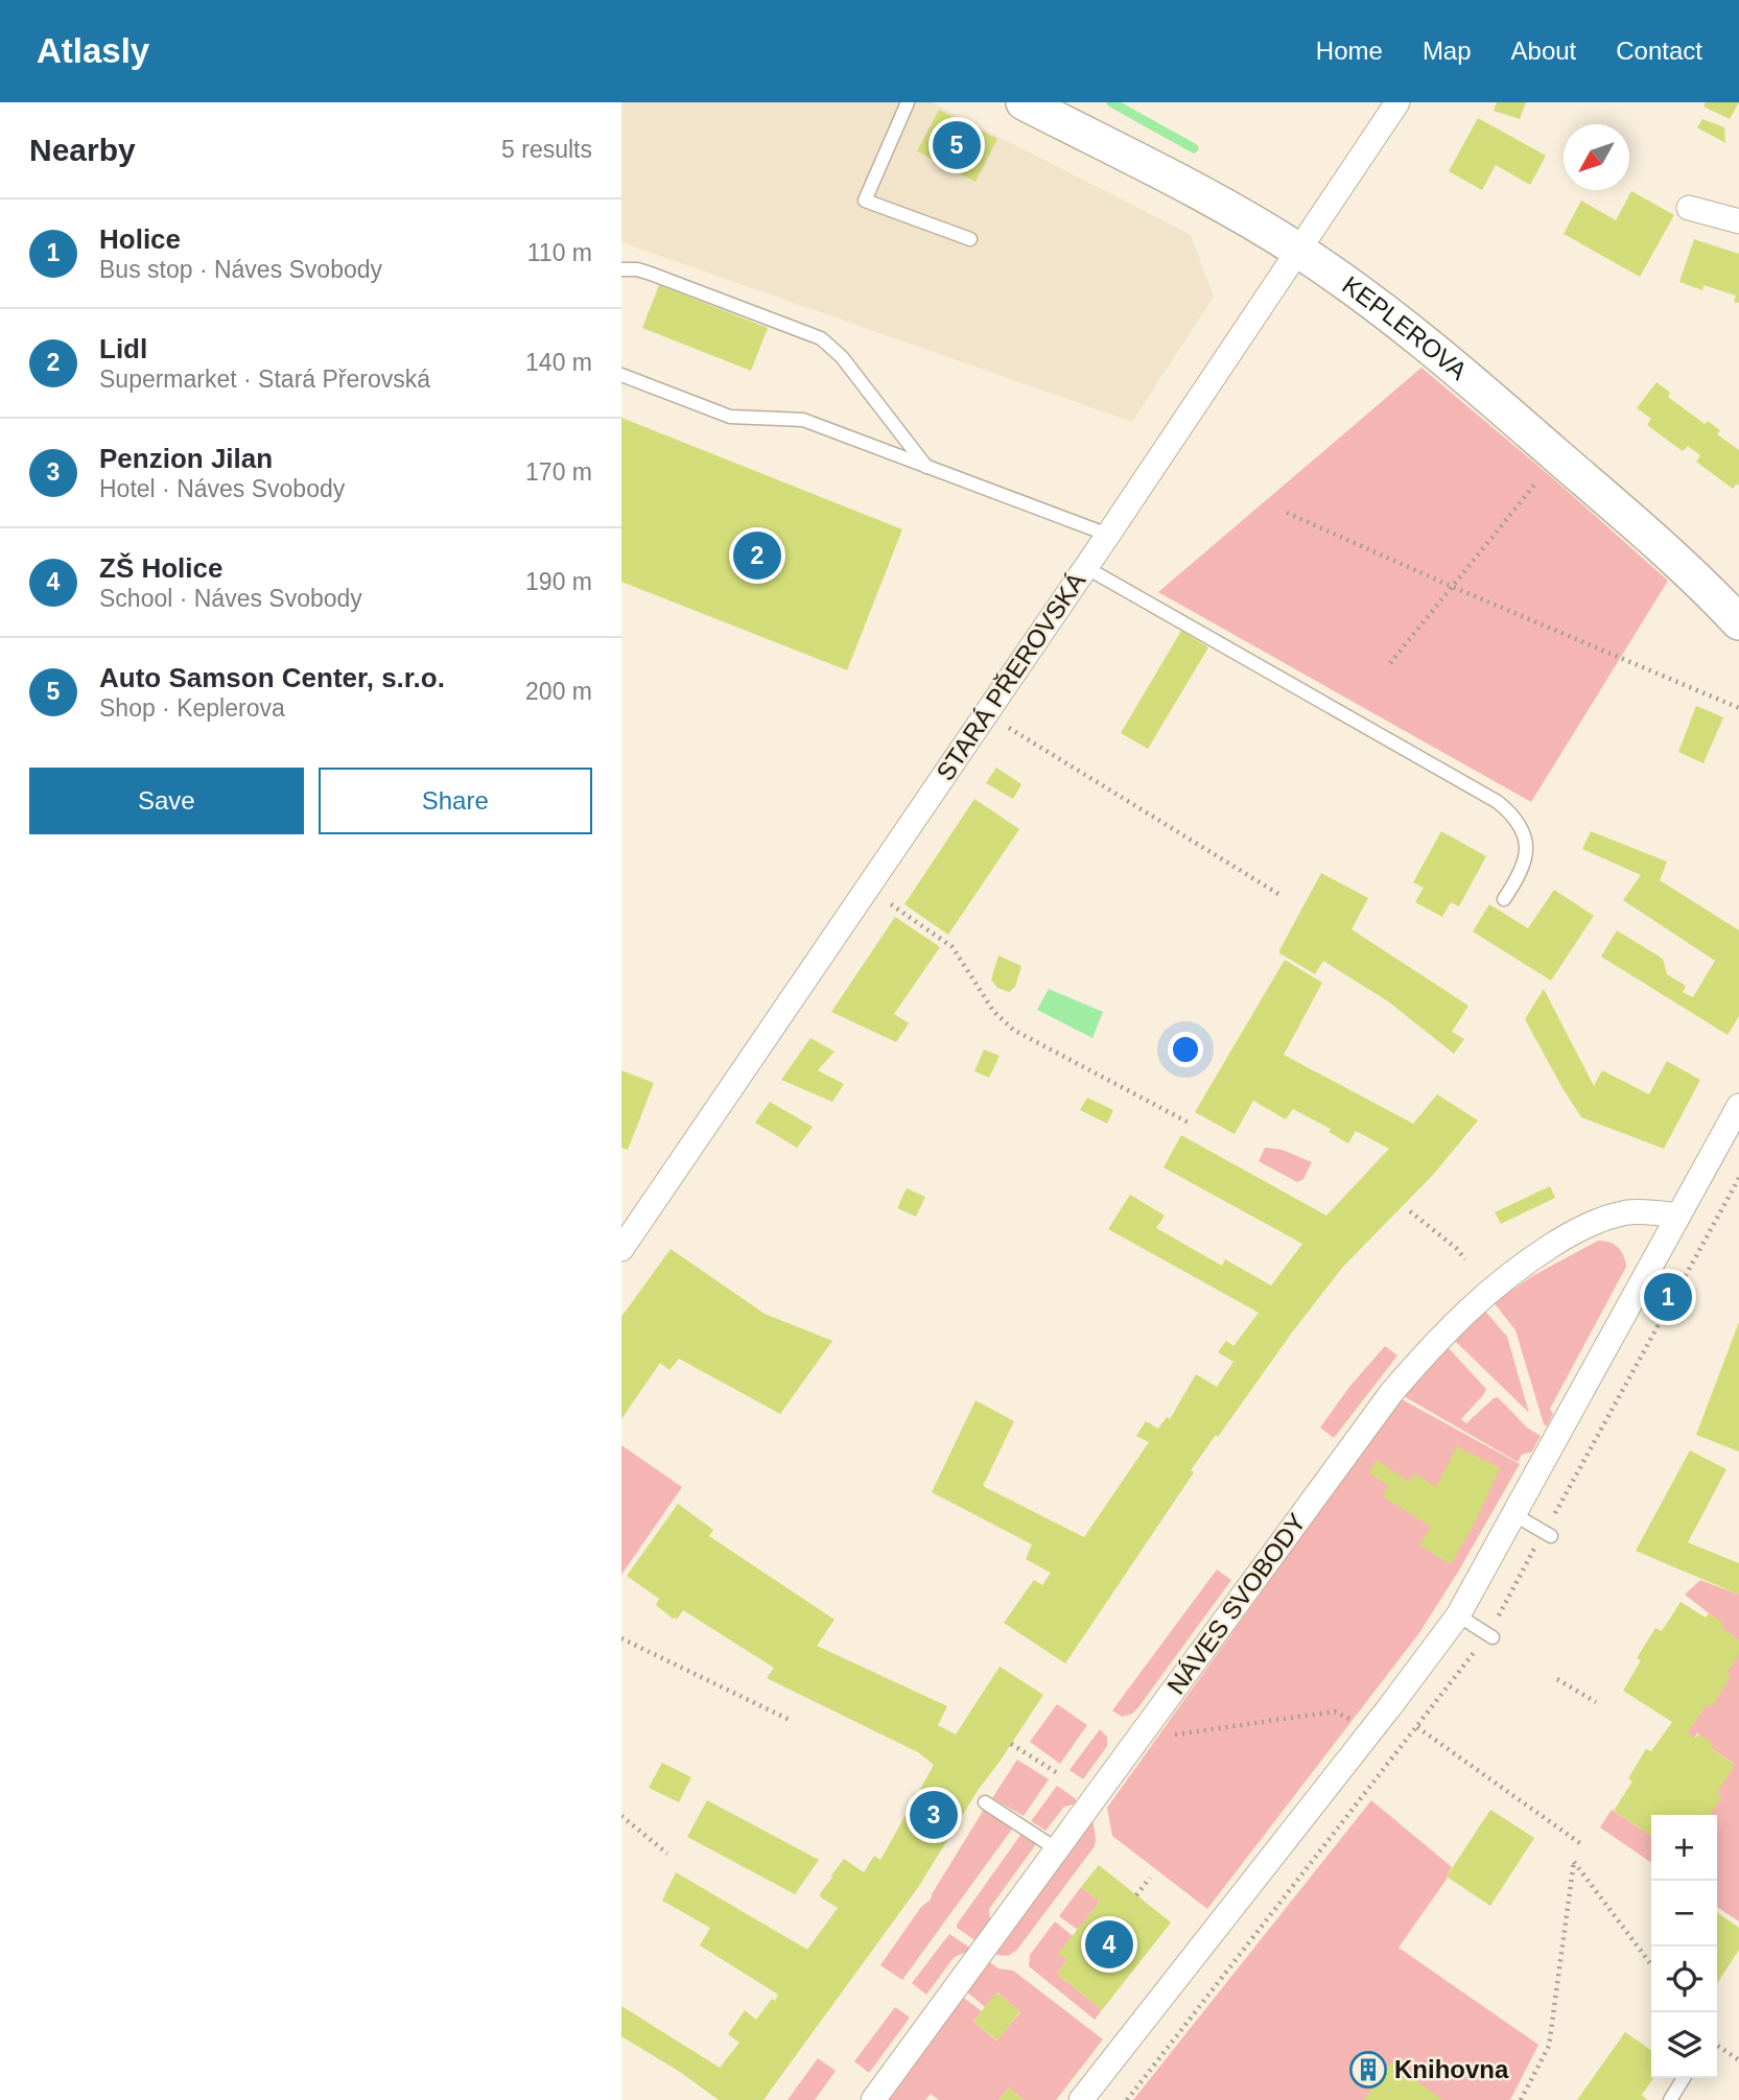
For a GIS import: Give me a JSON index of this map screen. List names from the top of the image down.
{
  "streets": {
    "main road": ["KEPLEROVA"],
    "street": ["STARÁ PŘEROVSKÁ", "NÁVES SVOBODY"]
  },
  "crossings": [
    ["KEPLEROVA", "STARÁ PŘEROVSKÁ"]
  ],
  "places": {
    "building": ["Knihovna"]
  },
  "north": "bottom left",
  "page": {
    "header": "Atlasly",
    "nav": [
      "Home",
      "Map",
      "About",
      "Contact"
    ],
    "heading": ["Nearby", "5 results"],
    "pins": [
      "5",
      "2",
      "1",
      "3",
      "4"
    ],
    "list": [
      {
        "mark": "1",
        "name": "Holice",
        "note": "Bus stop · Náves Svobody",
        "value": "110 m"
      },
      {
        "mark": "2",
        "name": "Lidl",
        "note": "Supermarket · Stará Přerovská",
        "value": "140 m"
      },
      {
        "mark": "3",
        "name": "Penzion Jilan",
        "note": "Hotel · Náves Svobody",
        "value": "170 m"
      },
      {
        "mark": "4",
        "name": "ZŠ Holice",
        "note": "School · Náves Svobody",
        "value": "190 m"
      },
      {
        "mark": "5",
        "name": "Auto Samson Center, s.r.o.",
        "note": "Shop · Keplerova",
        "value": "200 m"
      }
    ],
    "buttons": ["Save", "Share"],
    "map_buttons": ["+", "−"]
  }
}
